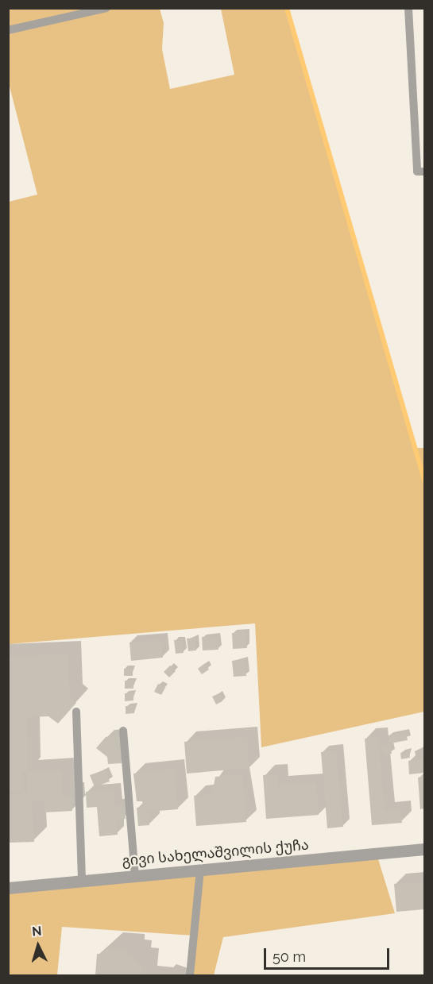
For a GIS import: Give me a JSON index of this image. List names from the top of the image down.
{
  "streets": {
    "street": ["გივი სახელაშვილის ქუჩა"]
  },
  "scale_bar": "50 m",
  "north": "top"
}
